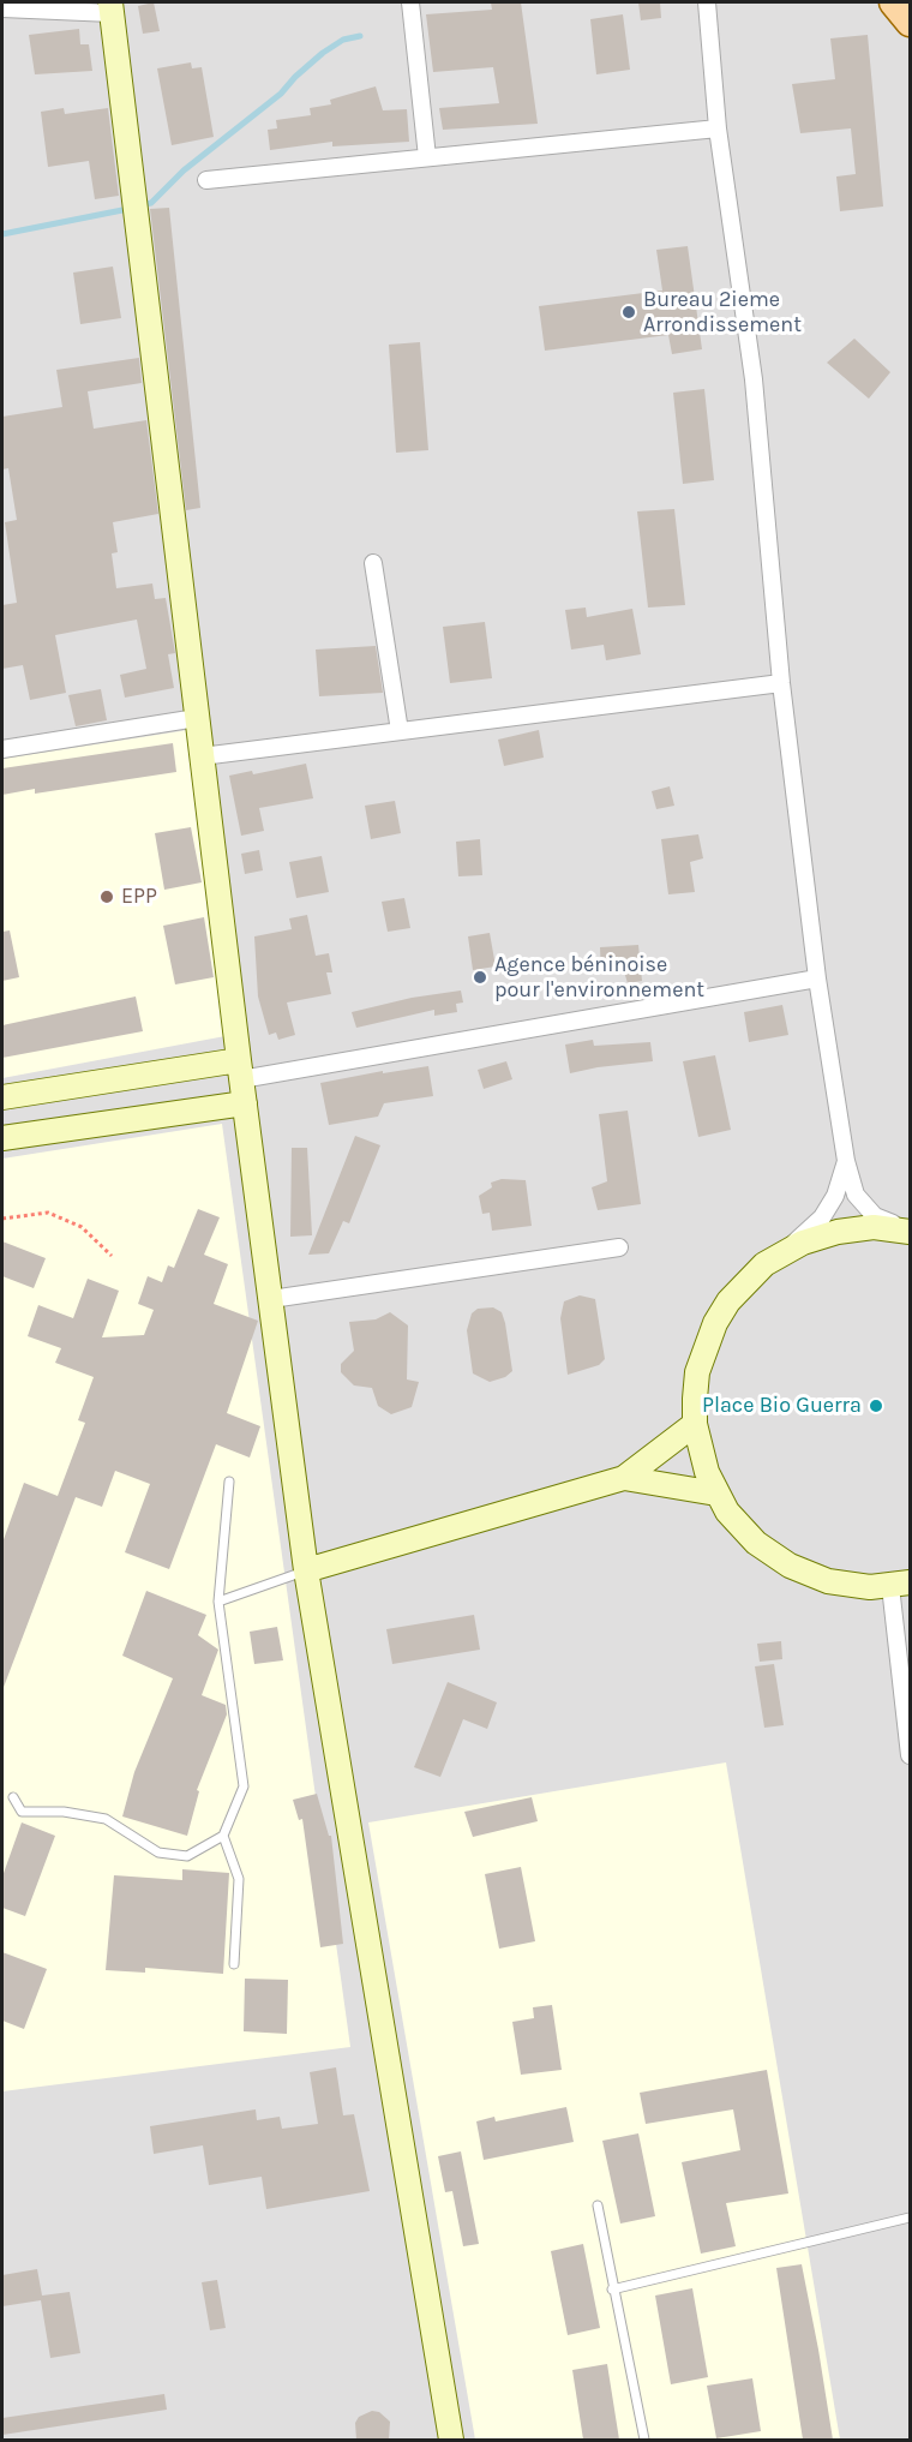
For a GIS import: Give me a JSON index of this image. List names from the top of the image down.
{
  "places": [
    "Bureau 2ieme Arrondissement",
    "EPP",
    "Agence béninoise pour l'environnement",
    "Place Bio Guerra"
  ]
}
